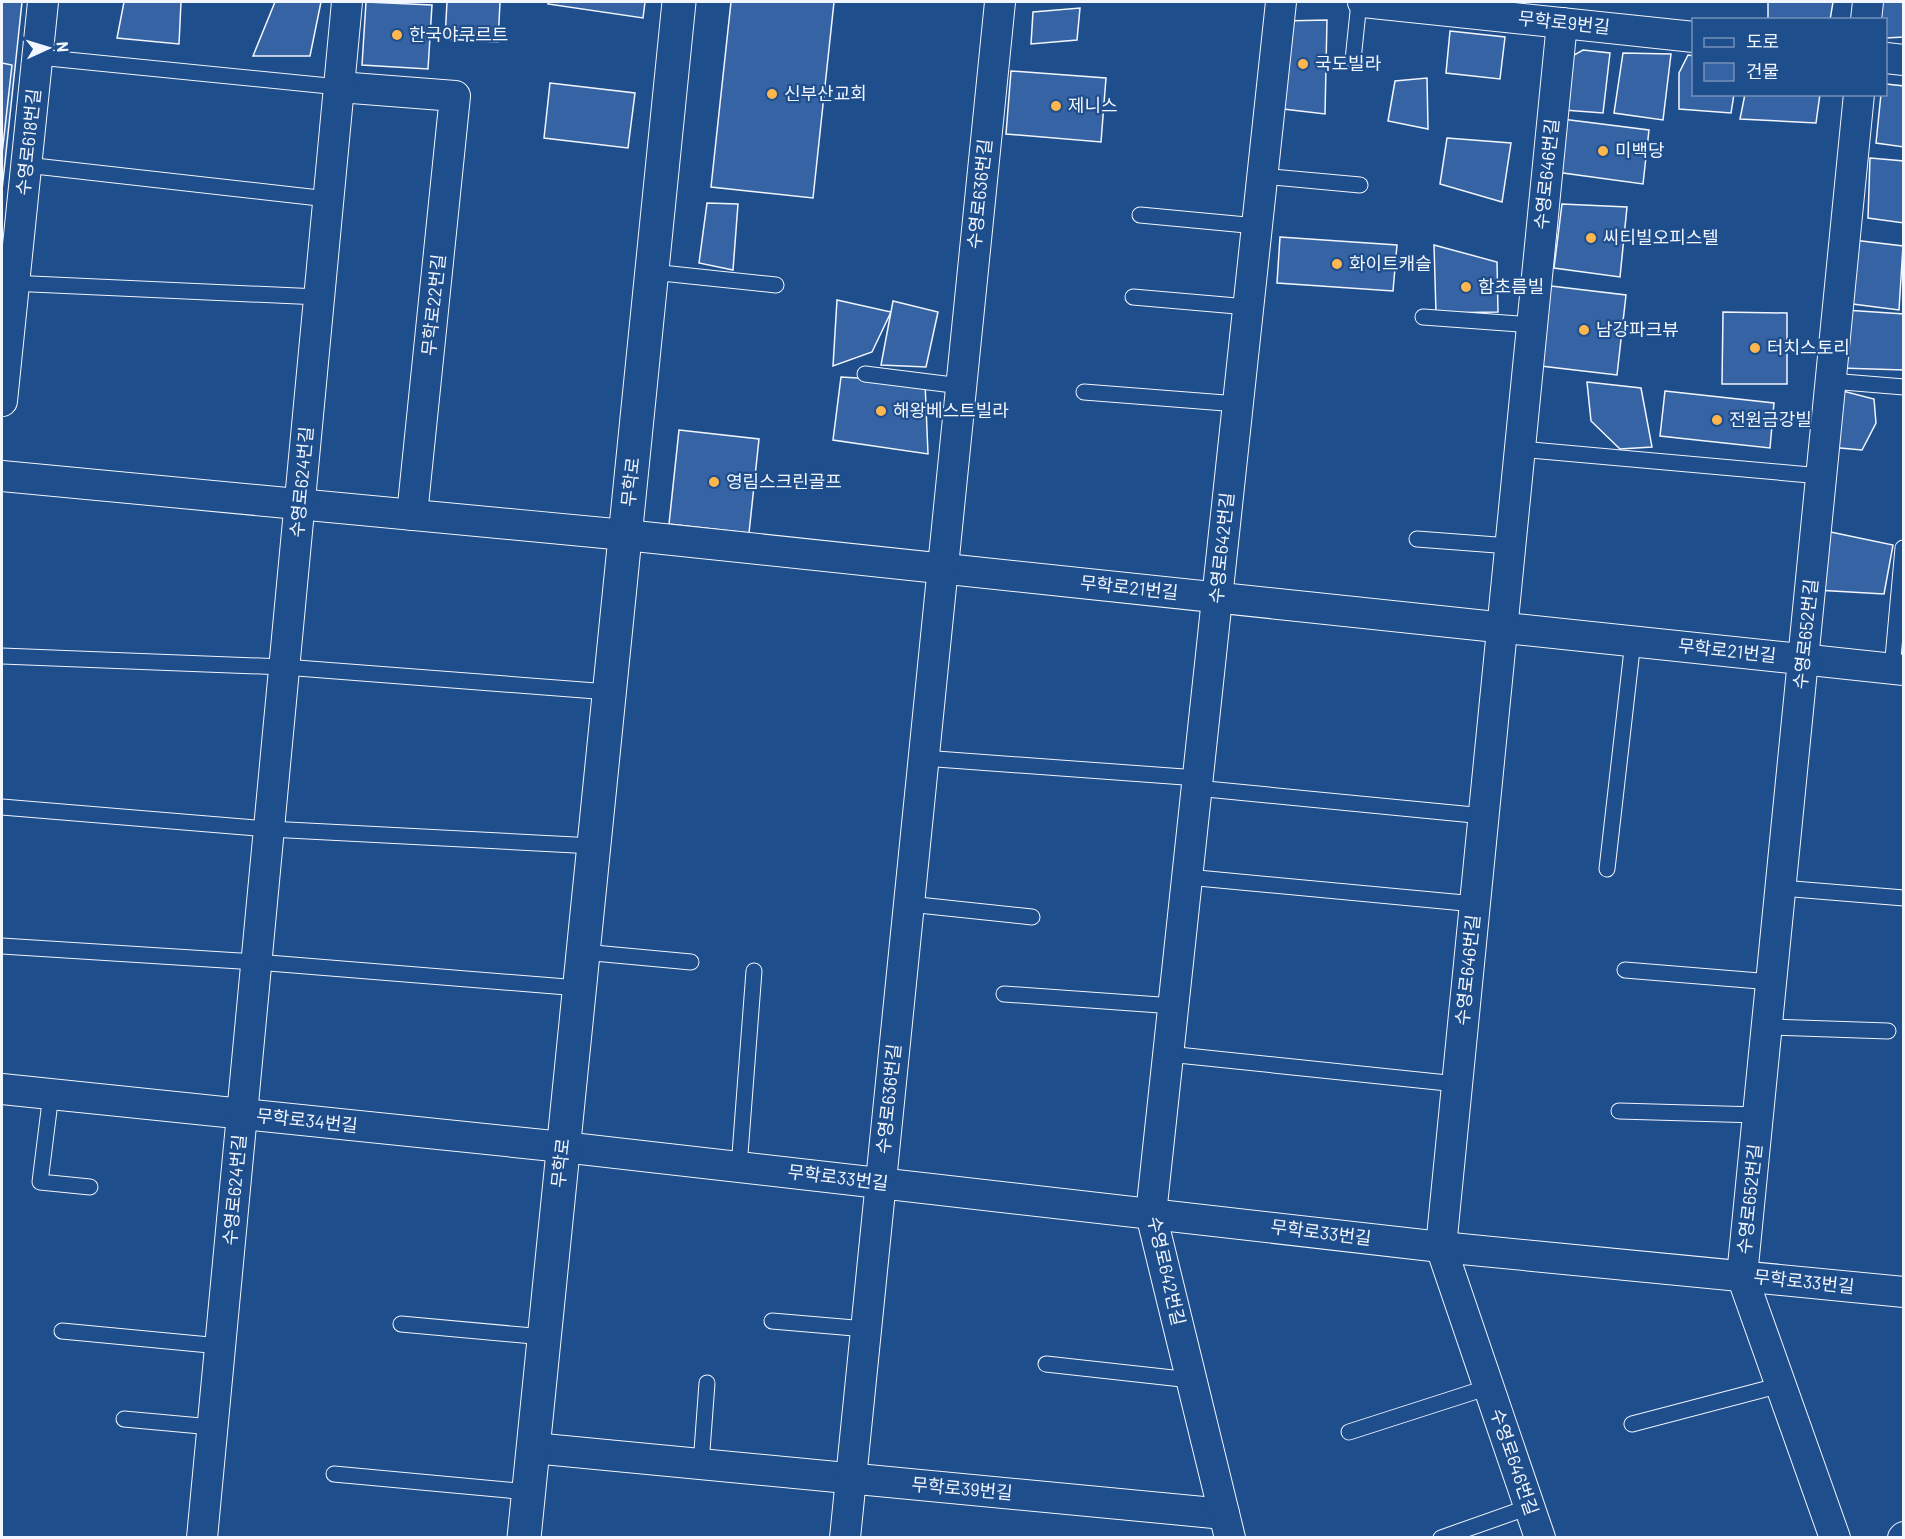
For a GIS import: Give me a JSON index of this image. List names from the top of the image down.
{
  "streets": {
    "street": [
      "무학로9번길",
      "수영로618번길",
      "수영로646번길",
      "수영로636번길",
      "무학로22번길",
      "수영로624번길",
      "무학로",
      "수영로642번길",
      "무학로21번길",
      "수영로652번길",
      "무학로34번길",
      "무학로33번길",
      "무학로39번길"
    ]
  },
  "crossings": [
    ["무학로9번길", "수영로646번길"],
    ["수영로646번길", "무학로21번길"],
    ["수영로646번길", "무학로33번길"],
    ["수영로636번길", "무학로21번길"],
    ["수영로636번길", "무학로33번길"],
    ["수영로636번길", "무학로39번길"],
    ["무학로22번길", "수영로624번길"],
    ["수영로624번길", "무학로34번길"],
    ["무학로", "무학로21번길"],
    ["무학로", "무학로34번길"],
    ["무학로", "무학로33번길"],
    ["무학로", "무학로39번길"],
    ["수영로642번길", "무학로21번길"],
    ["수영로642번길", "무학로33번길"],
    ["수영로642번길", "무학로39번길"],
    ["무학로21번길", "수영로652번길"],
    ["수영로652번길", "무학로33번길"],
    ["무학로34번길", "무학로33번길"]
  ],
  "places": [
    "한국야쿠르트",
    "국도빌라",
    "신부산교회",
    "제니스",
    "미백당",
    "씨티빌오피스텔",
    "화이트캐슬",
    "함초름빌",
    "남강파크뷰",
    "터치스토리",
    "해왕베스트빌라",
    "전원금강빌",
    "영림스크린골프"
  ],
  "legend": ["도로", "건물"],
  "north": "right"
}
